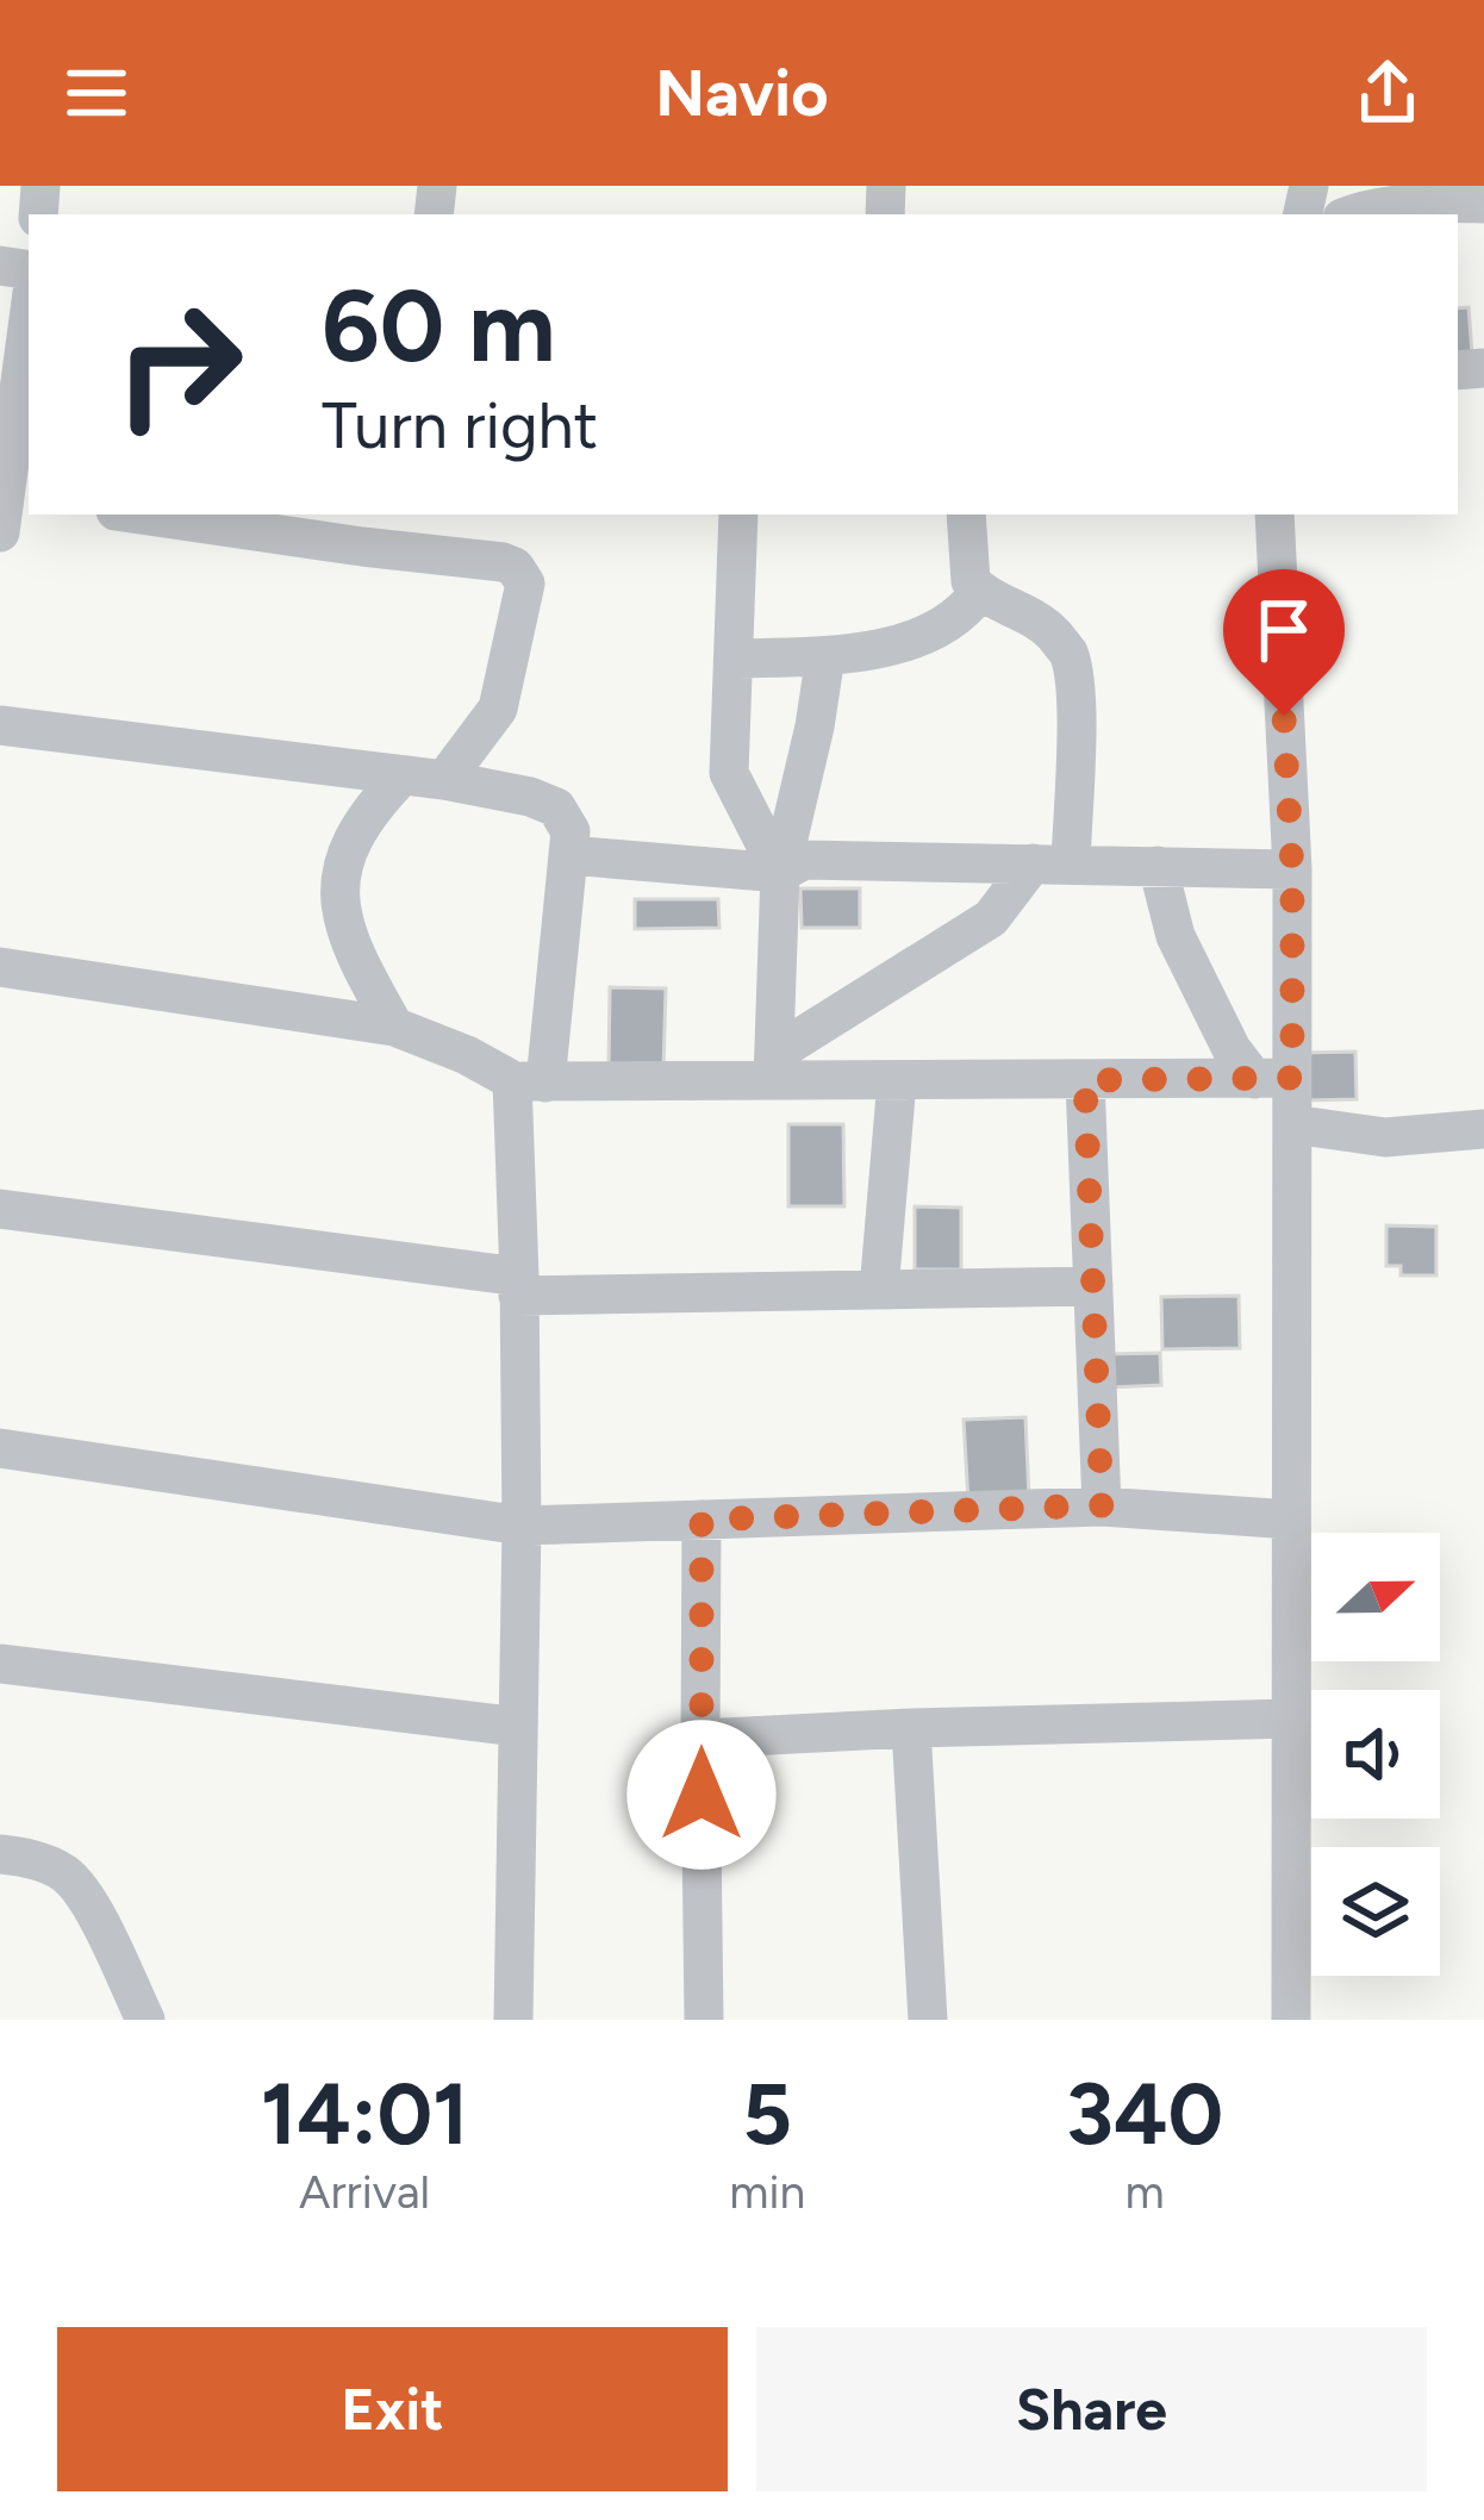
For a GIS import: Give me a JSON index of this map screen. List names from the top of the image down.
{
  "north": "right",
  "page": {
    "header": "Navio",
    "turn": ["60 m", "Turn right"],
    "eta": [
      "14:01",
      "Arrival",
      "5",
      "min",
      "340",
      "m"
    ],
    "buttons": ["Exit", "Share"]
  }
}
